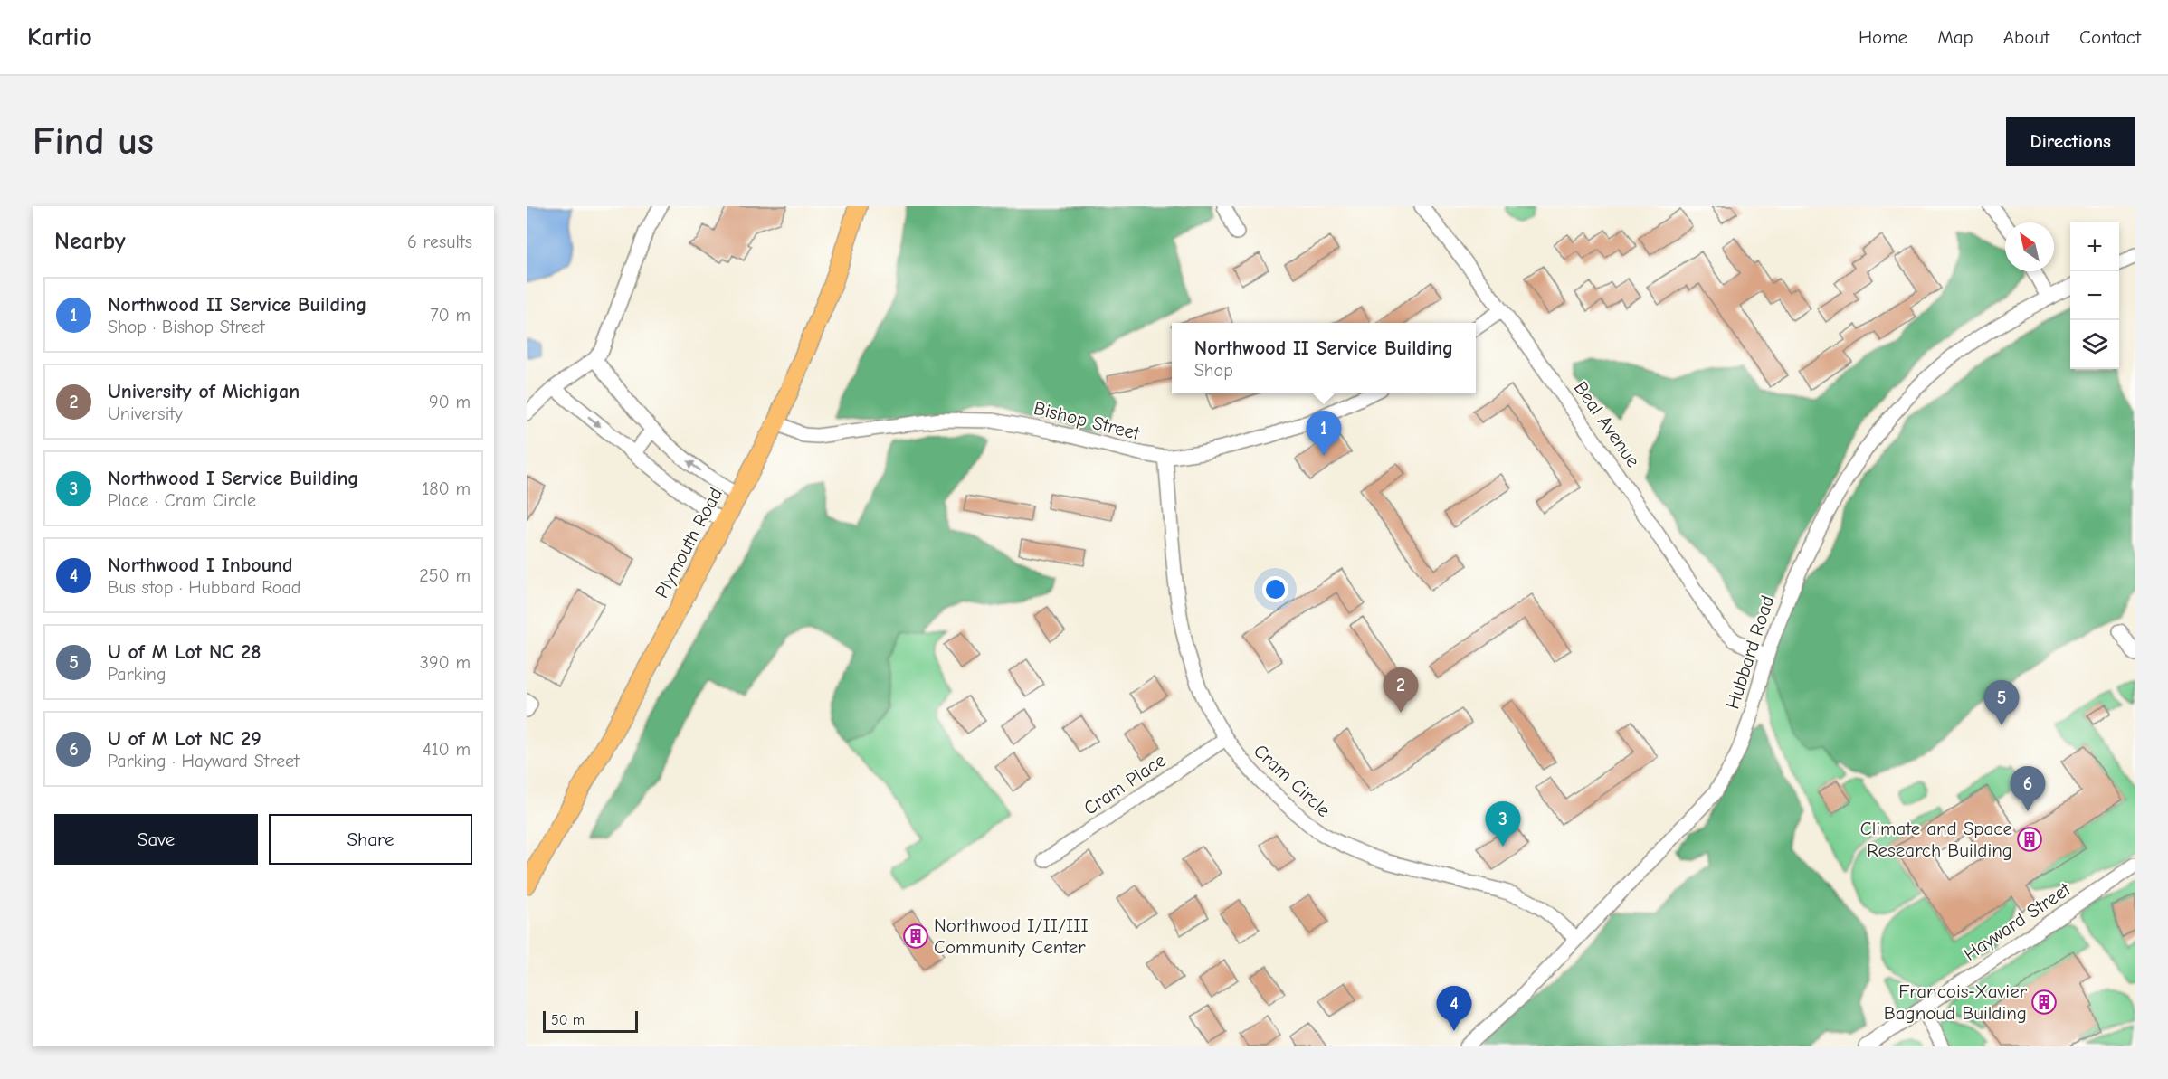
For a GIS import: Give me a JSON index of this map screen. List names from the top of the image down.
{
  "streets": {
    "main road": ["Plymouth Road"],
    "street": [
      "Bishop Street",
      "Beal Avenue",
      "Hubbard Road",
      "Cram Circle",
      "Cram Place",
      "Hayward Street"
    ]
  },
  "crossings": [
    ["Bishop Street", "Plymouth Road"],
    ["Bishop Street", "Cram Circle"],
    ["Beal Avenue", "Hubbard Road"],
    ["Hubbard Road", "Cram Circle"],
    ["Cram Circle", "Cram Place"]
  ],
  "places": {
    "building": ["Climate and Space Research Building", "Northwood I/II/III Community Center", "Francois‑Xavier Bagnoud Building"]
  },
  "scale_bar": "50 m",
  "north": "top left",
  "page": {
    "header": "Kartio",
    "nav": [
      "Home",
      "Map",
      "About",
      "Contact"
    ],
    "buttons": [
      "Directions",
      ["Save", "Share"]
    ],
    "title": "Find us",
    "heading": ["Nearby", "6 results"],
    "map_buttons": ["+", "−"],
    "list": [
      {
        "mark": "1",
        "name": "Northwood II Service Building",
        "note": "Shop · Bishop Street",
        "value": "70 m"
      },
      {
        "mark": "2",
        "name": "University of Michigan",
        "note": "University",
        "value": "90 m"
      },
      {
        "mark": "3",
        "name": "Northwood I Service Building",
        "note": "Place · Cram Circle",
        "value": "180 m"
      },
      {
        "mark": "4",
        "name": "Northwood I Inbound",
        "note": "Bus stop · Hubbard Road",
        "value": "250 m"
      },
      {
        "mark": "5",
        "name": "U of M Lot NC 28",
        "note": "Parking",
        "value": "390 m"
      },
      {
        "mark": "6",
        "name": "U of M Lot NC 29",
        "note": "Parking · Hayward Street",
        "value": "410 m"
      }
    ],
    "popup": ["Northwood II Service Building", "Shop"],
    "pins": [
      "1",
      "2",
      "5",
      "6",
      "3",
      "4"
    ],
    "scale": "50 m"
  }
}
